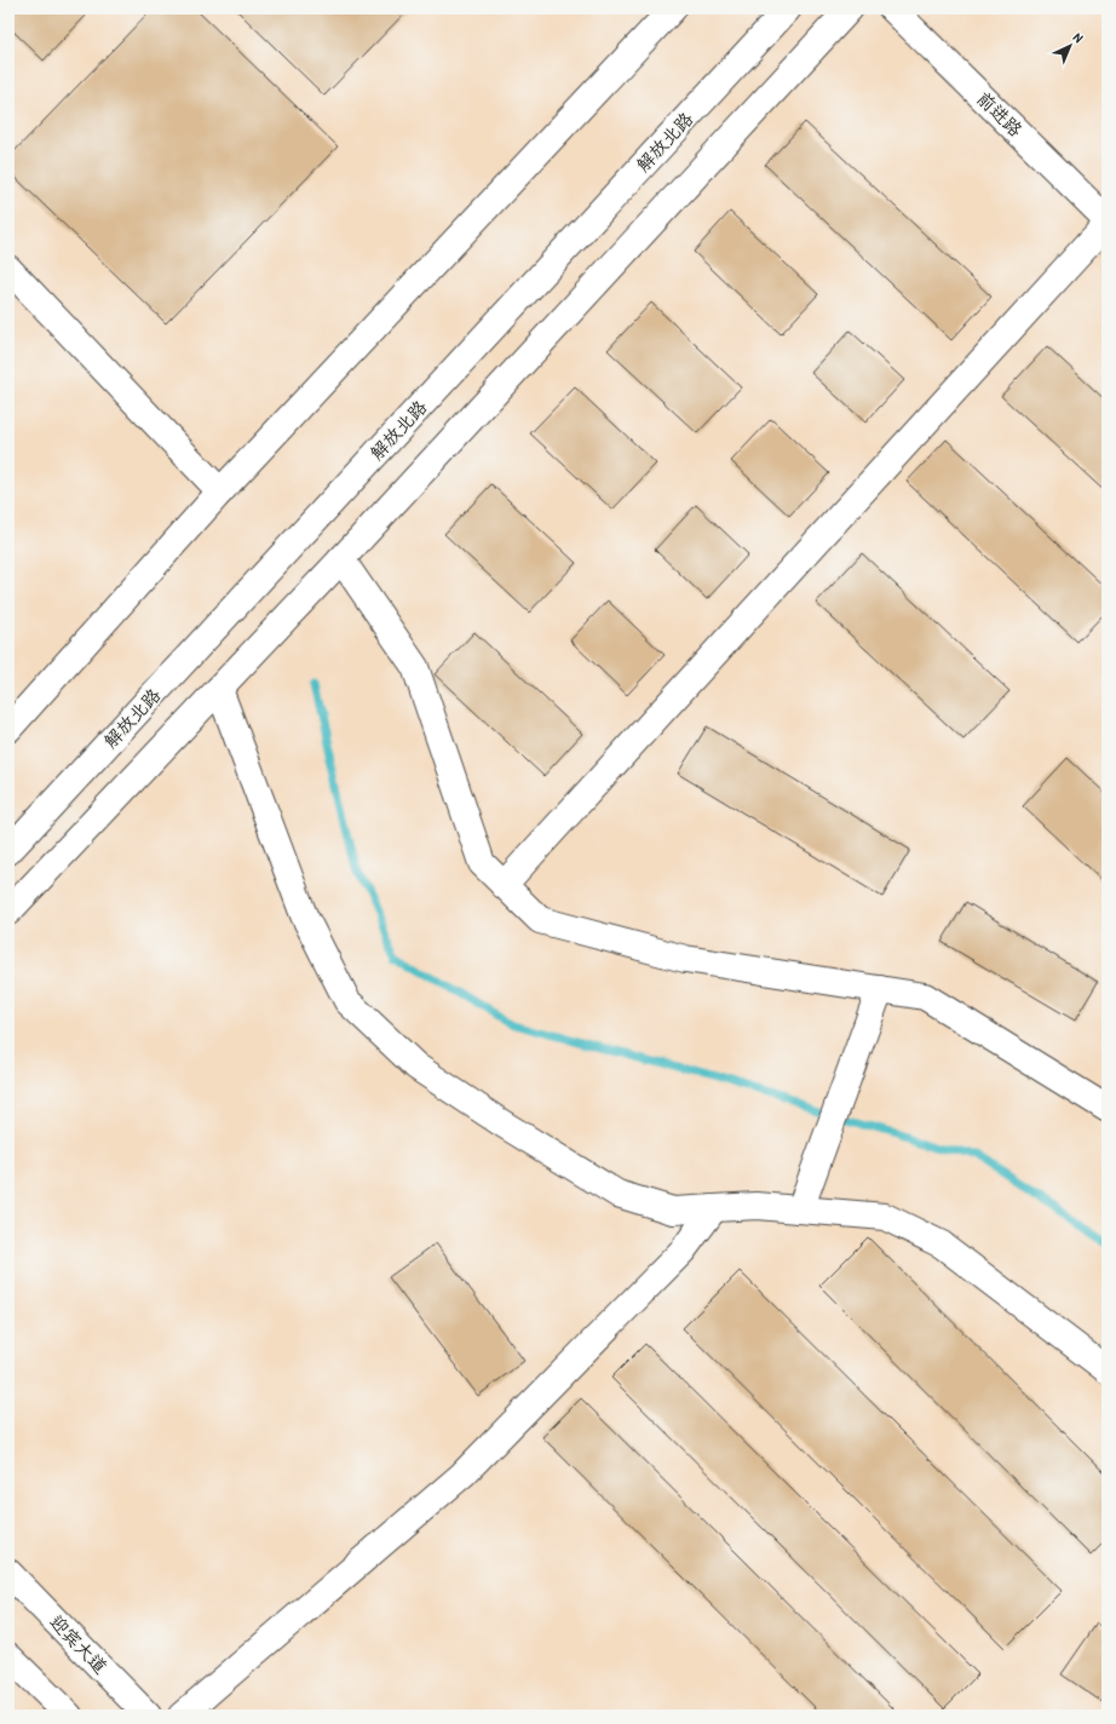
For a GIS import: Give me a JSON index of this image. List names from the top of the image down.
{
  "streets": {
    "street": ["前进路", "解放北路", "迎宾大道"]
  },
  "north": "top right"
}
